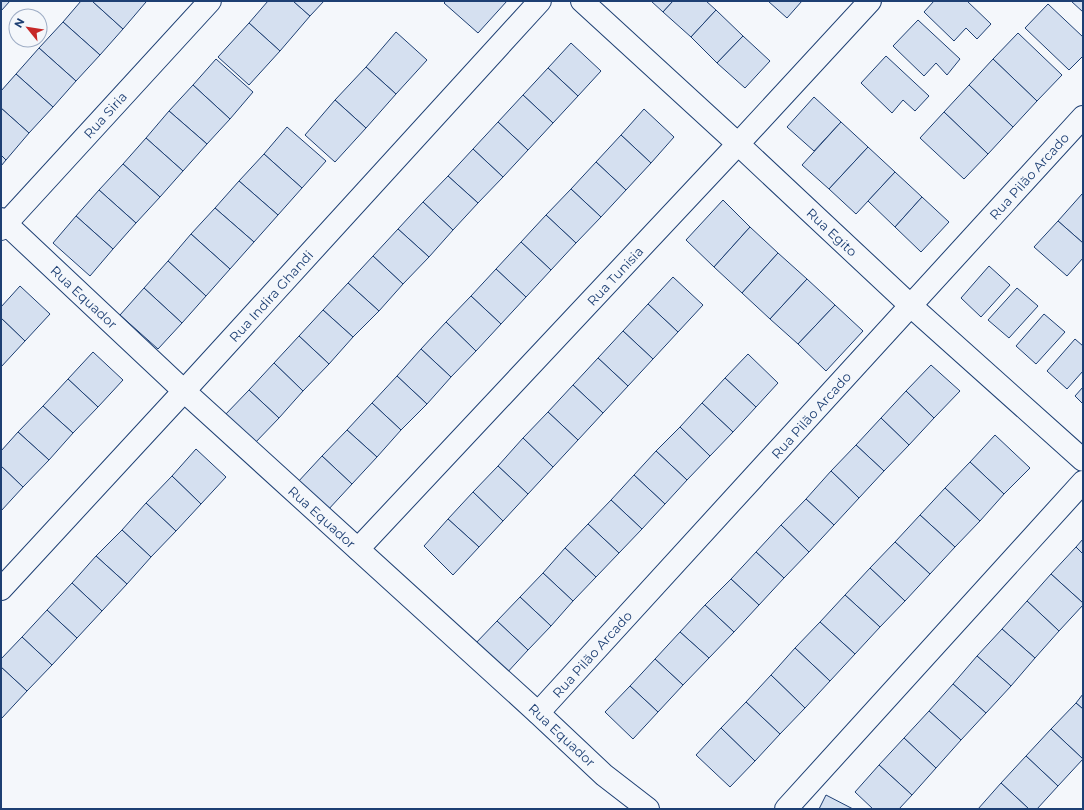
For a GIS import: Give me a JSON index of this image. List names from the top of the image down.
{
  "streets": {
    "street": [
      "Rua Siria",
      "Rua Pilão Arcado",
      "Rua Egito",
      "Rua Tunisia",
      "Rua Indira Ghandi",
      "Rua Equador"
    ]
  },
  "crossings": [
    ["Rua Siria", "Rua Equador"],
    ["Rua Pilão Arcado", "Rua Egito"],
    ["Rua Pilão Arcado", "Rua Equador"],
    ["Rua Egito", "Rua Tunisia"],
    ["Rua Tunisia", "Rua Equador"],
    ["Rua Indira Ghandi", "Rua Equador"]
  ],
  "north": "top left"
}
